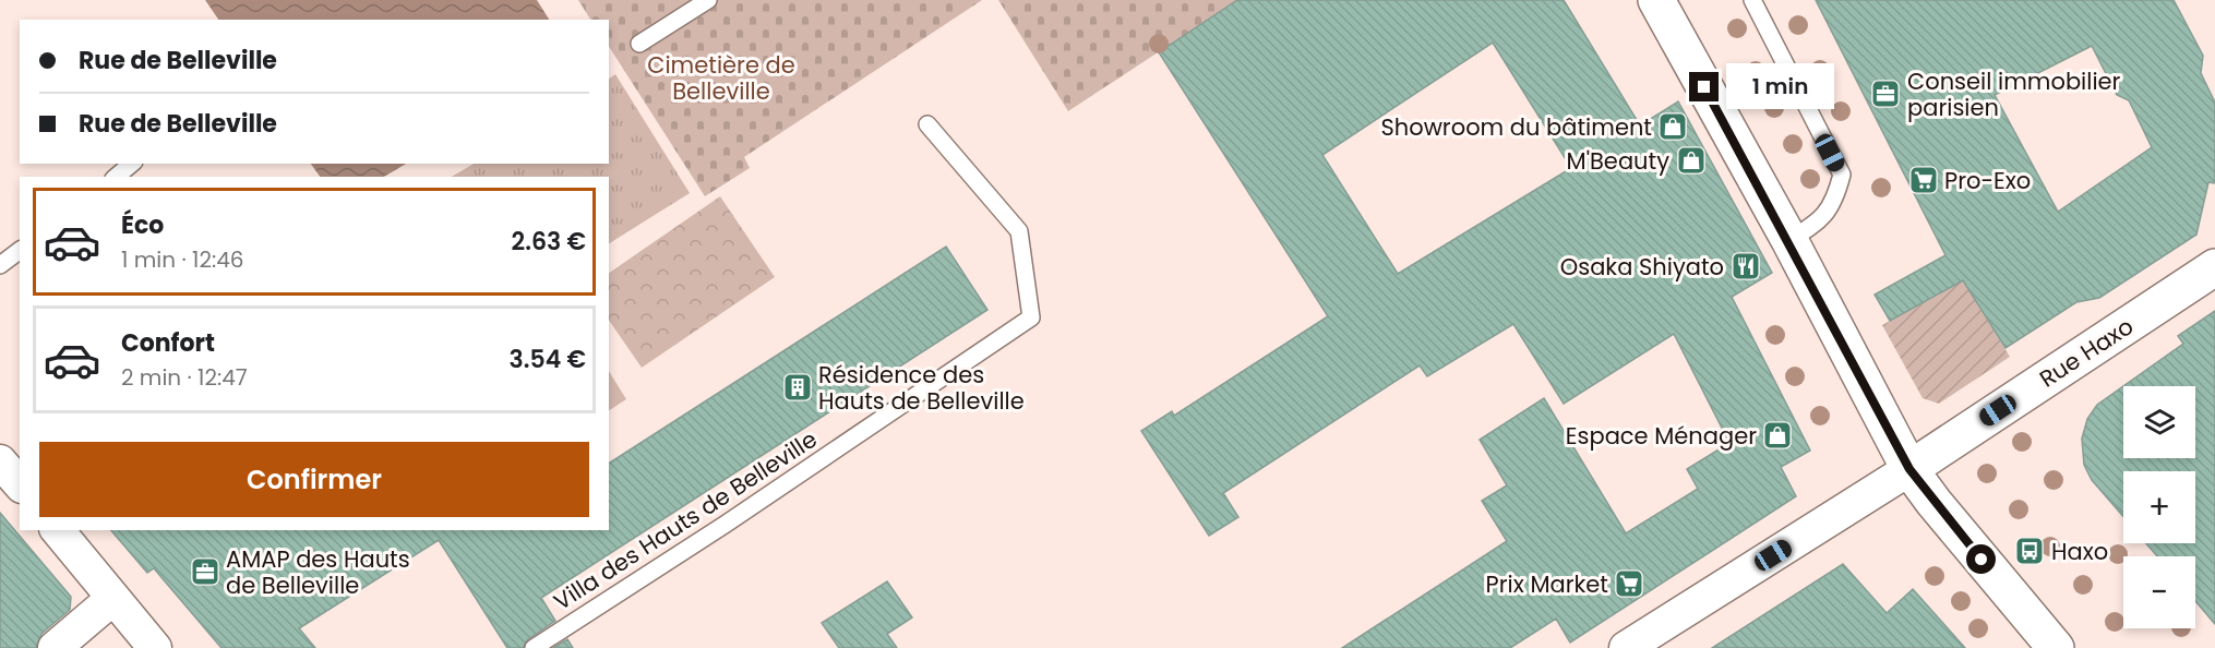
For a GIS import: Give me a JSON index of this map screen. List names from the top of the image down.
{
  "streets": {
    "main road": ["Rue Haxo"],
    "lane": ["Villa des Hauts de Belleville"]
  },
  "parks": ["Cimetière de Belleville"],
  "places": {
    "office": ["Conseil immobilier parisien", "AMAP des Hauts de Belleville"],
    "shop": ["Showroom du bâtiment", "M'Beauty", "Espace Ménager"],
    "supermarket": ["Pro-Exo", "Prix Market"],
    "restaurant": ["Osaka Shiyato"],
    "building": ["Résidence des Hauts de Belleville"],
    "bus stop": ["Haxo"]
  },
  "page": {
    "banner": ["Rue de Belleville", "Rue de Belleville"],
    "bubble": "1 min",
    "list": [
      {
        "name": "Éco",
        "note": "1 min · 12:46",
        "value": "2.63 €"
      },
      {
        "name": "Confort",
        "note": "2 min · 12:47",
        "value": "3.54 €"
      }
    ],
    "map_buttons": ["+", "−"],
    "buttons": "Confirmer"
  }
}
